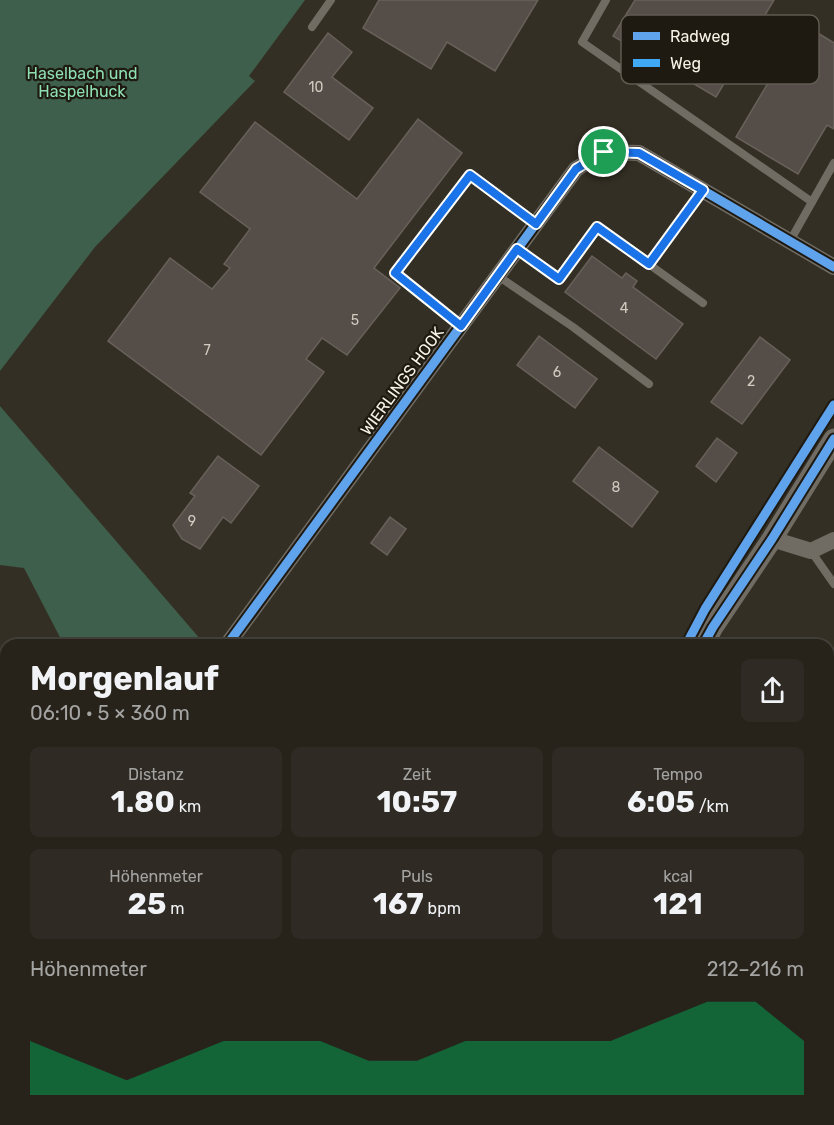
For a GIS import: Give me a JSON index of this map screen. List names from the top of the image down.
{
  "streets": {
    "street": ["WIERLINGS HOOK"]
  },
  "parks": ["Haselbach und Haspelhuck"],
  "house_numbers": [
    "10",
    "4",
    "5",
    "7",
    "6",
    "2",
    "8",
    "9"
  ],
  "legend": ["Radweg", "Weg"],
  "page": {
    "heading": ["Morgenlauf", "06:10 · 5 × 360 m"],
    "stats": [
      ["Distanz", "1.80 km"],
      ["Zeit", "10:57"],
      ["Tempo", "6:05 /km"],
      ["Höhenmeter", "25 m"],
      ["Puls", "167 bpm"],
      ["kcal", "121"]
    ],
    "chart": ["Höhenmeter", "212–216 m"]
  }
}
